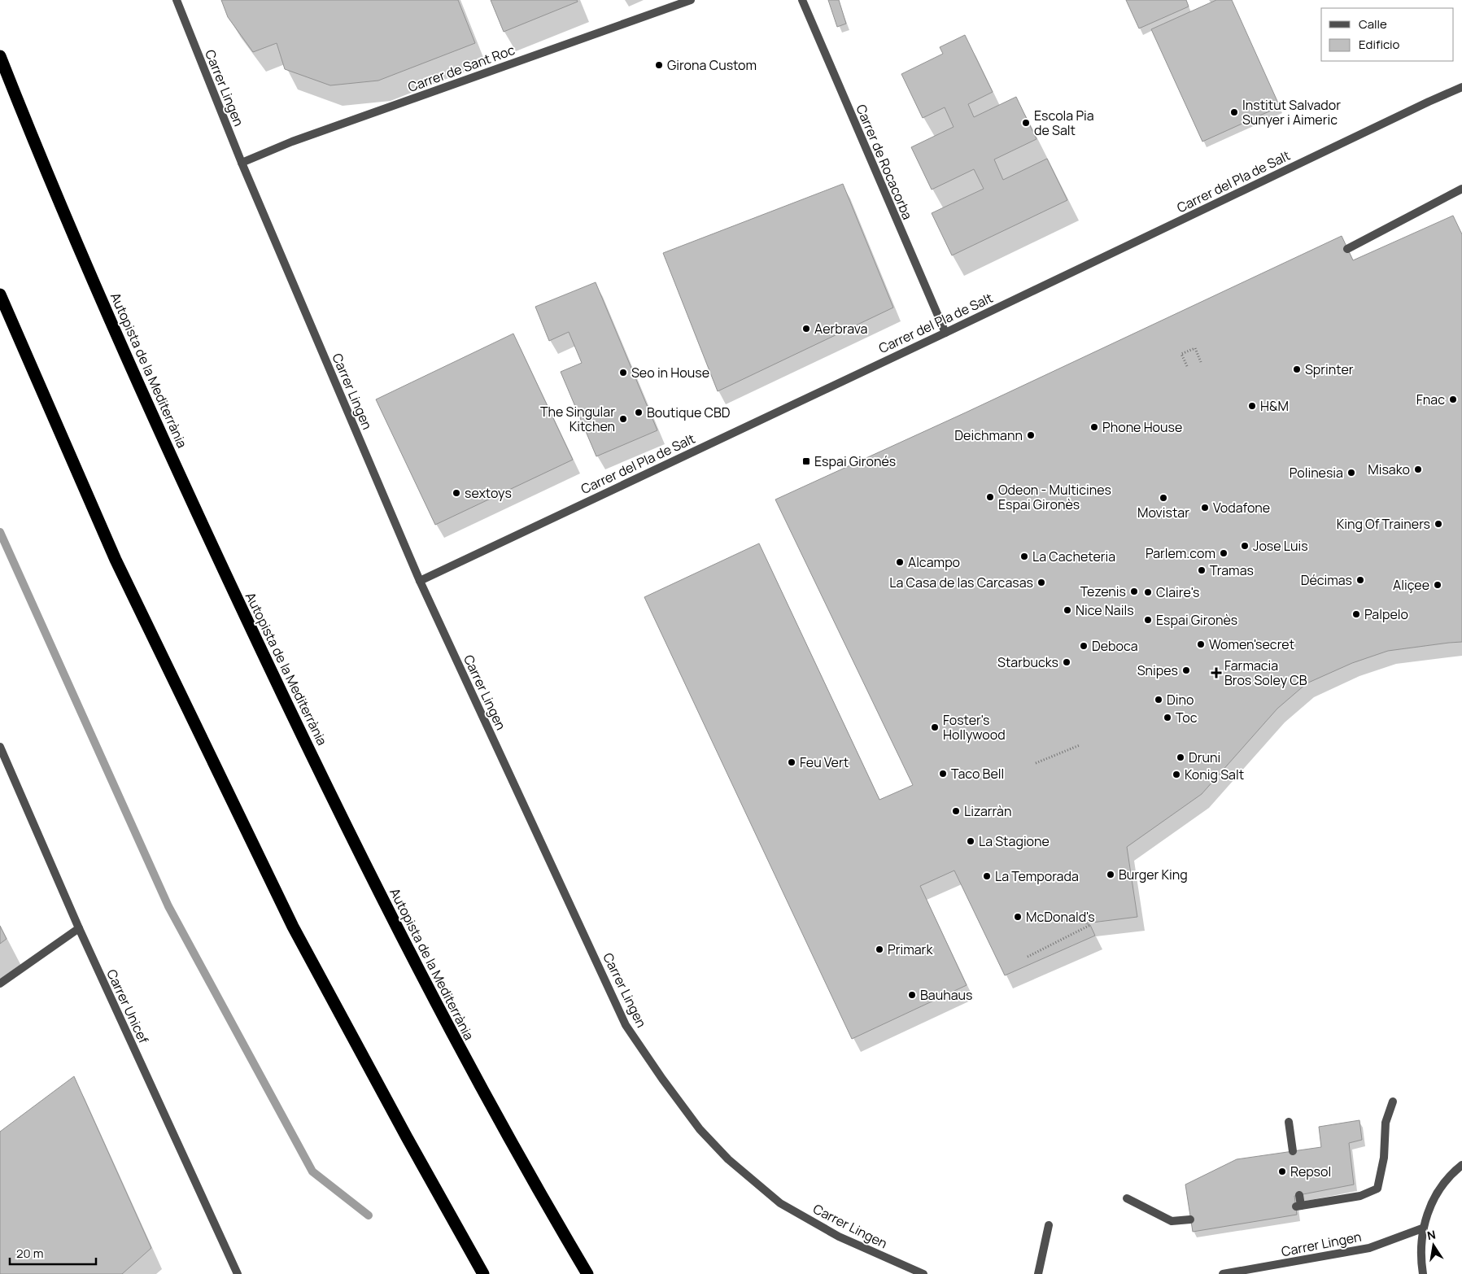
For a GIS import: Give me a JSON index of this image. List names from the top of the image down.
{
  "streets": {
    "highway": ["Autopista de la Mediterrània"],
    "street": [
      "Carrer de Sant Roc",
      "Carrer Lingen",
      "Carrer de Rocacorba",
      "Carrer del Pla de Salt",
      "Carrer Unicef"
    ]
  },
  "crossings": [
    ["Carrer de Sant Roc", "Carrer Lingen"],
    ["Carrer Lingen", "Carrer del Pla de Salt"],
    ["Carrer de Rocacorba", "Carrer del Pla de Salt"]
  ],
  "places": {
    "other": [
      "Girona Custom",
      "Institut Salvador Sunyer i Aimeric",
      "Escola Pia de Salt",
      "Aerbrava",
      "Sprinter",
      "Seo in House",
      "Fnac",
      "H&M",
      "Boutique CBD",
      "The Singular Kitchen",
      "Phone House",
      "Deichmann",
      "Misako",
      "Polinesia",
      "sextoys",
      "Odeon - Multicines Espai Gironès",
      "Movistar",
      "Vodafone",
      "King Of Trainers",
      "Jose Luis",
      "Parlem.com",
      "La Cacheteria",
      "Alcampo",
      "Tramas",
      "Décimas",
      "La Casa de las Carcasas",
      "Aliçee",
      "Tezenis",
      "Claire's",
      "Nice Nails",
      "Palpelo",
      "Espai Gironès",
      "Women'secret",
      "Deboca",
      "Starbucks",
      "Snipes",
      "Dino",
      "Toc",
      "Foster's Hollywood",
      "Druni",
      "Feu Vert",
      "Taco Bell",
      "Konig Salt",
      "Lizarràn",
      "La Stagione",
      "Burger King",
      "La Temporada",
      "McDonald's",
      "Primark",
      "Bauhaus",
      "Repsol"
    ],
    "transit": ["Espai Gironés"],
    "health": ["Farmacia Bros Soley CB"]
  },
  "legend": ["Calle", "Edificio"],
  "scale_bar": "20 m",
  "north": "top"
}
